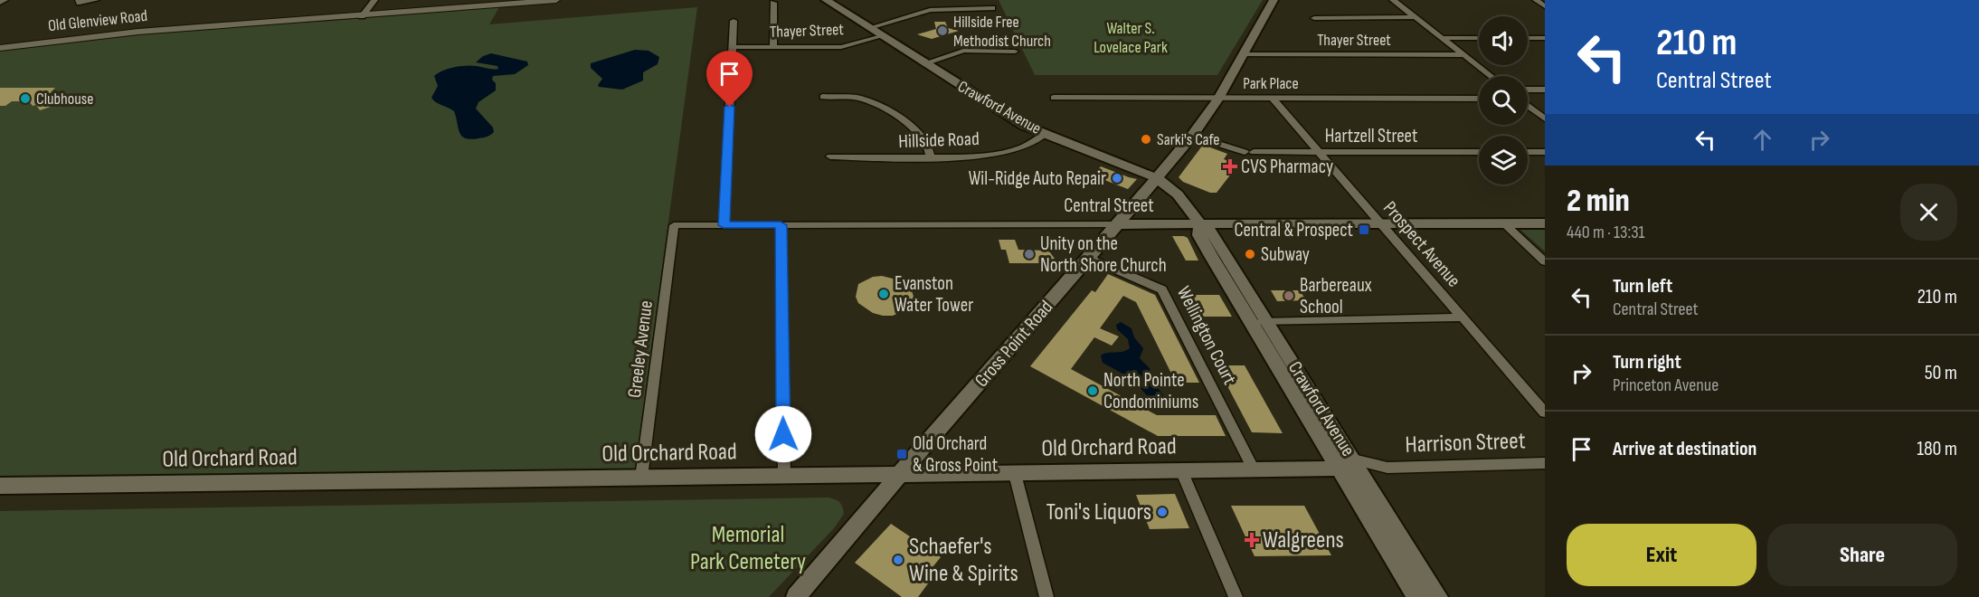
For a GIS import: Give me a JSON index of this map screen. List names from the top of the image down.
{
  "streets": {
    "main road": [
      "Crawford Avenue",
      "Central Street",
      "Gross Point Road",
      "Old Orchard Road"
    ],
    "street": [
      "Old Glenview Road",
      "Thayer Street",
      "Park Place",
      "Hartzell Street",
      "Hillside Road",
      "Prospect Avenue",
      "Wellington Court",
      "Greeley Avenue",
      "Harrison Street"
    ]
  },
  "crossings": [
    ["Thayer Street", "Crawford Avenue"],
    ["Thayer Street", "Gross Point Road"],
    ["Park Place", "Prospect Avenue"],
    ["Park Place", "Gross Point Road"],
    ["Crawford Avenue", "Hillside Road"],
    ["Crawford Avenue", "Central Street"],
    ["Crawford Avenue", "Gross Point Road"],
    ["Crawford Avenue", "Harrison Street"],
    ["Crawford Avenue", "Old Orchard Road"],
    ["Hartzell Street", "Prospect Avenue"],
    ["Hartzell Street", "Gross Point Road"],
    ["Central Street", "Prospect Avenue"],
    ["Central Street", "Gross Point Road"],
    ["Central Street", "Greeley Avenue"],
    ["Wellington Court", "Gross Point Road"],
    ["Wellington Court", "Old Orchard Road"],
    ["Gross Point Road", "Old Orchard Road"],
    ["Greeley Avenue", "Old Orchard Road"],
    ["Harrison Street", "Old Orchard Road"]
  ],
  "parks": ["Walter S. Lovelace Park", "Memorial Park Cemetery"],
  "places": {
    "other": [
      "Hillside Free Methodist Church",
      "Clubhouse",
      "Sarki's Cafe",
      "Wil-Ridge Auto Repair",
      "Unity on the North Shore Church",
      "Subway",
      "Evanston Water Tower",
      "Barbereaux School",
      "North Pointe Condominiums",
      "Toni's Liquors",
      "Schaefer's Wine & Spirits"
    ],
    "health": ["CVS Pharmacy", "Walgreens"],
    "transit": ["Central & Prospect", "Old Orchard & Gross Point"]
  },
  "page": {
    "turn": ["210 m", "Central Street"],
    "heading": ["2 min", "440 m · 13:31"],
    "list": [
      {
        "name": "Turn left",
        "note": "Central Street",
        "value": "210 m"
      },
      {
        "name": "Turn right",
        "note": "Princeton Avenue",
        "value": "50 m"
      },
      {
        "name": "Arrive at destination",
        "value": "180 m"
      }
    ],
    "buttons": ["Exit", "Share"]
  }
}
